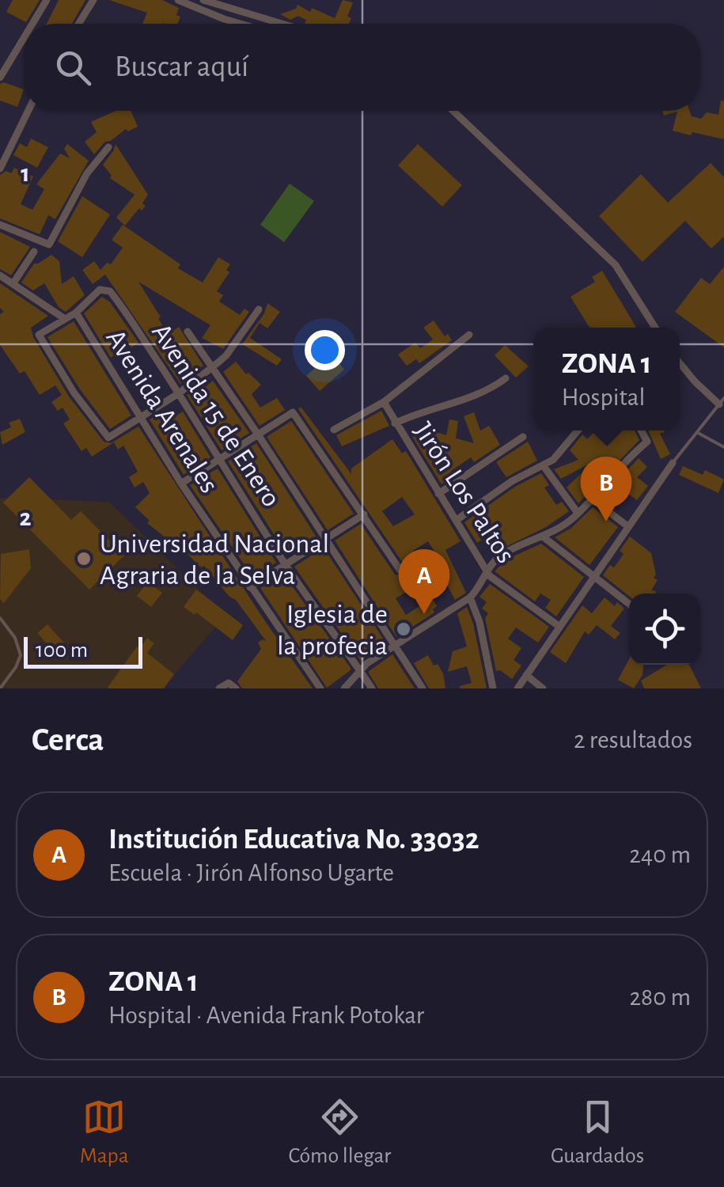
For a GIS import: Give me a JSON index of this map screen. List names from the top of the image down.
{
  "streets": {
    "street": ["Avenida Arenales", "Avenida 15 de Enero", "Jirón Los Paltos"]
  },
  "crossings": [
    ["Avenida Arenales", "Avenida 15 de Enero"]
  ],
  "places": ["Universidad Nacional Agraria de la Selva", "Iglesia de la profecia"],
  "scale_bar": "100 m",
  "page": {
    "search": "Buscar aquí",
    "popup": ["ZONA 1", "Hospital"],
    "pins": ["B", "A"],
    "scale": "100 m",
    "heading": ["Cerca", "2 resultados"],
    "list": [
      {
        "mark": "A",
        "name": "Institución Educativa No. 33032",
        "note": "Escuela · Jirón Alfonso Ugarte",
        "value": "240 m"
      },
      {
        "mark": "B",
        "name": "ZONA 1",
        "note": "Hospital · Avenida Frank Potokar",
        "value": "280 m"
      }
    ],
    "nav": ["Mapa", "Cómo llegar", "Guardados"]
  },
  "grid": {
    "rows": ["1", "2"]
  }
}
